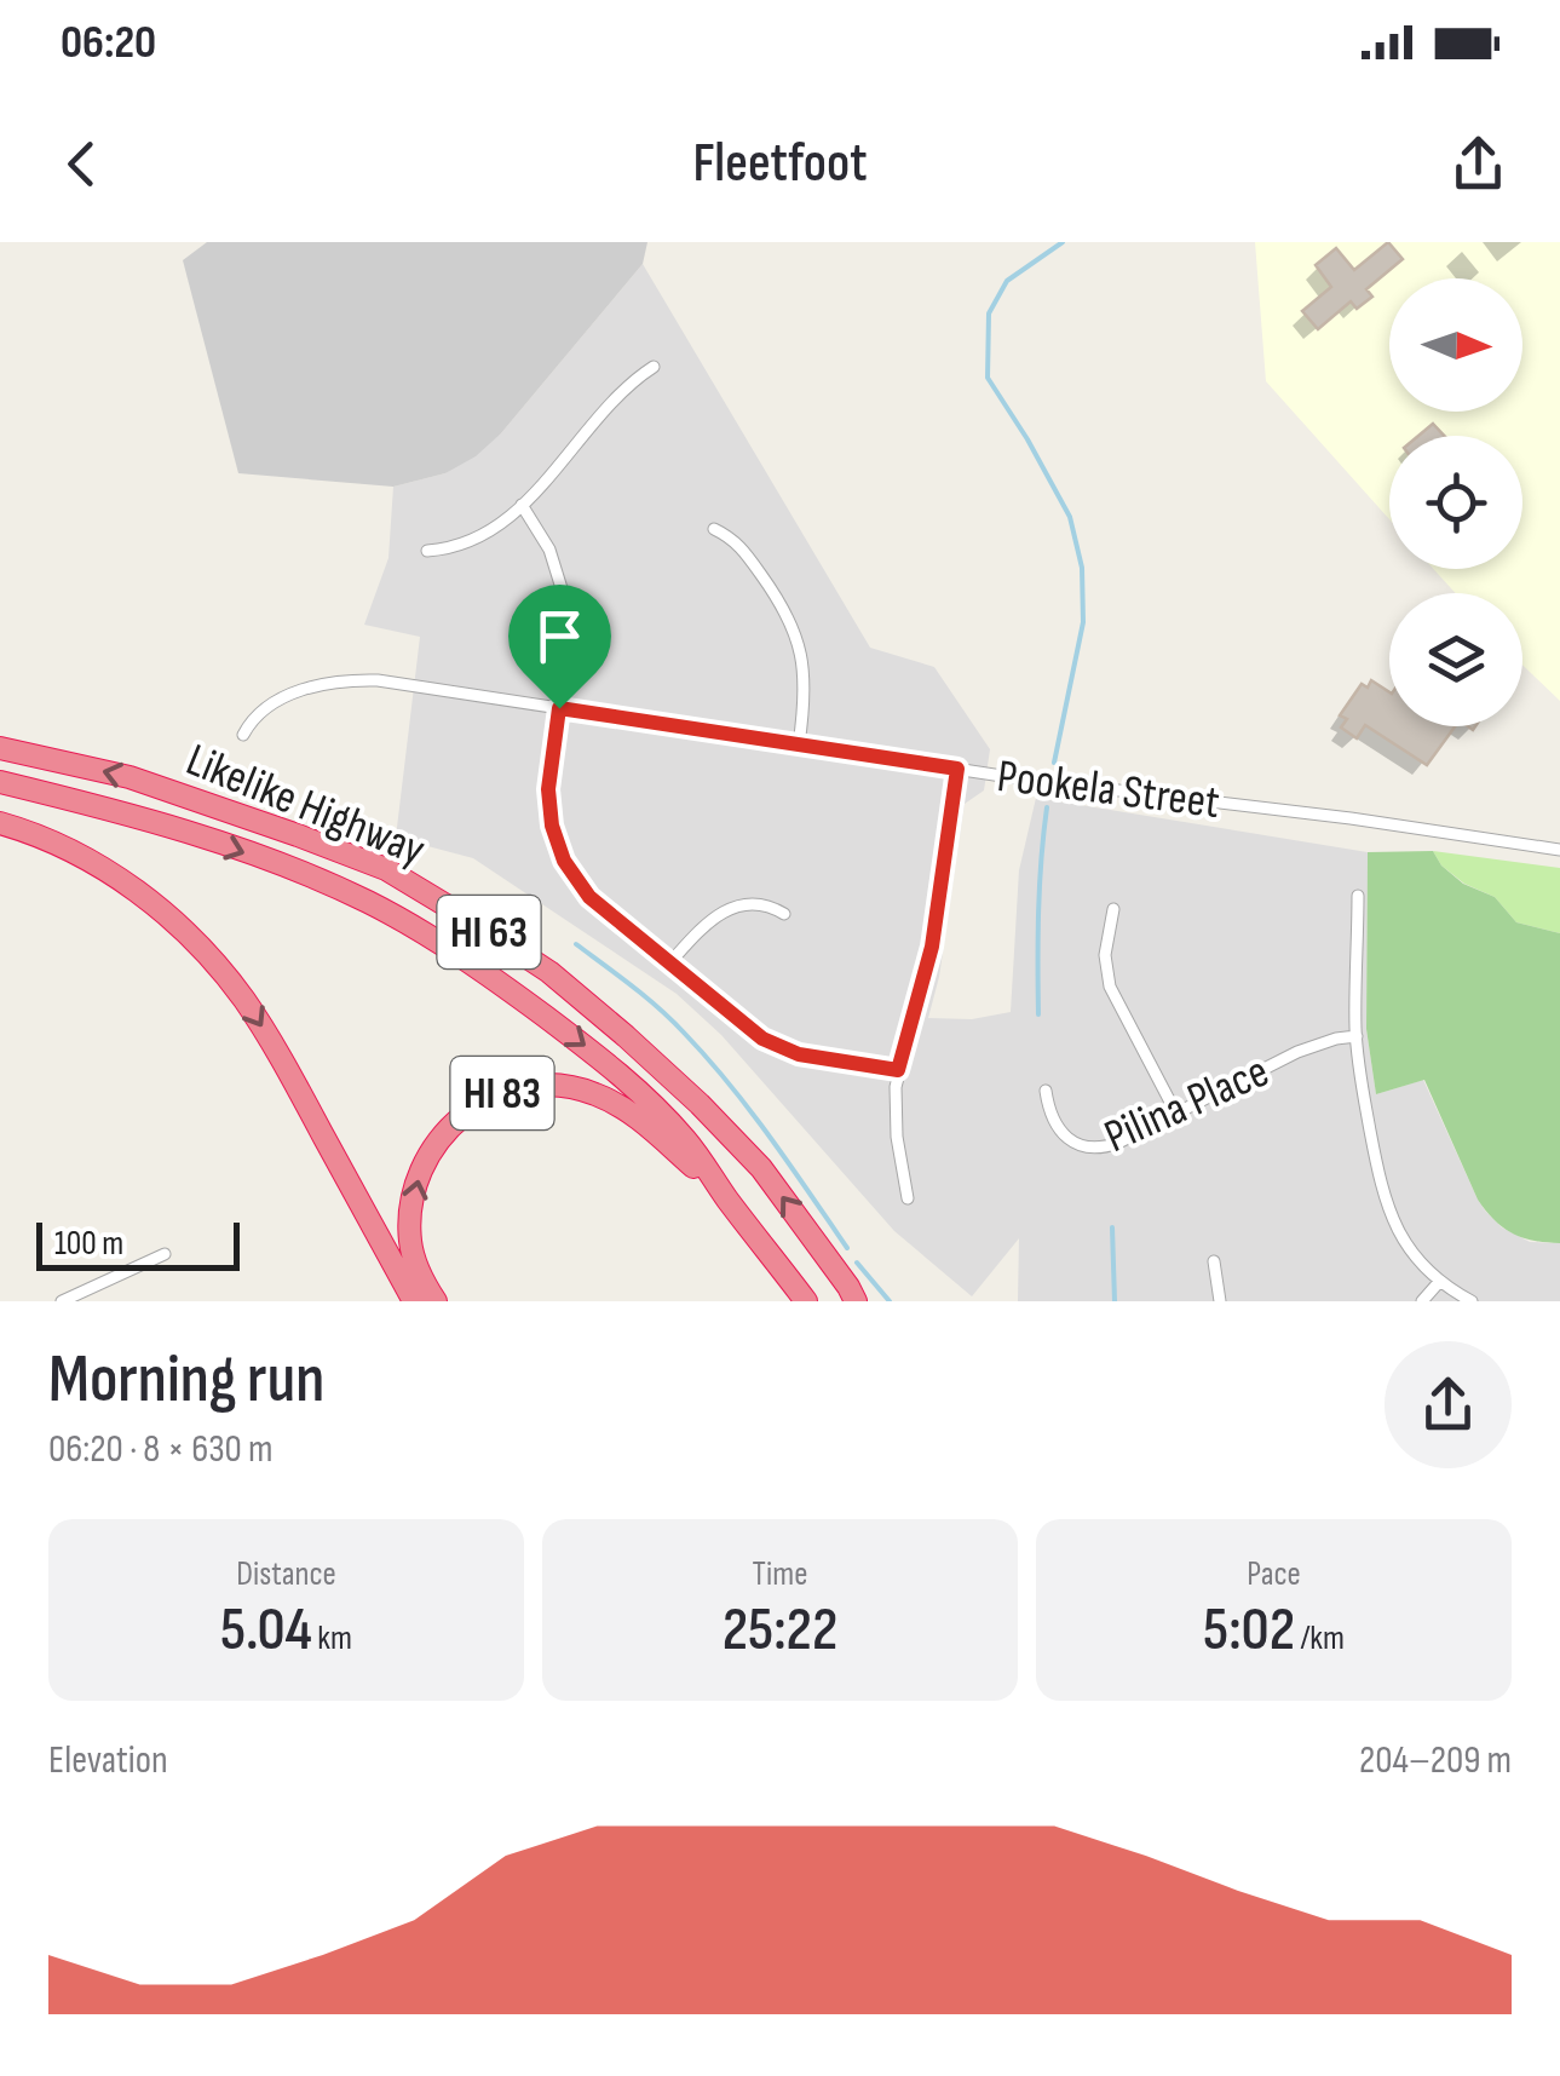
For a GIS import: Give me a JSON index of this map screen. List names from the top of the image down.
{
  "streets": {
    "highway": ["Likelike Highway", "HI 63", "HI 83"],
    "street": ["Pookela Street", "Pilina Place"]
  },
  "crossings": [
    ["Likelike Highway", "HI 83"]
  ],
  "scale_bar": "100 m",
  "north": "right",
  "page": {
    "status": "06:20",
    "header": "Fleetfoot",
    "scale": "100 m",
    "heading": ["Morning run", "06:20 · 8 × 630 m"],
    "stats": [
      ["Distance", "5.04 km"],
      ["Time", "25:22"],
      ["Pace", "5:02 /km"]
    ],
    "chart": ["Elevation", "204–209 m"]
  }
}
